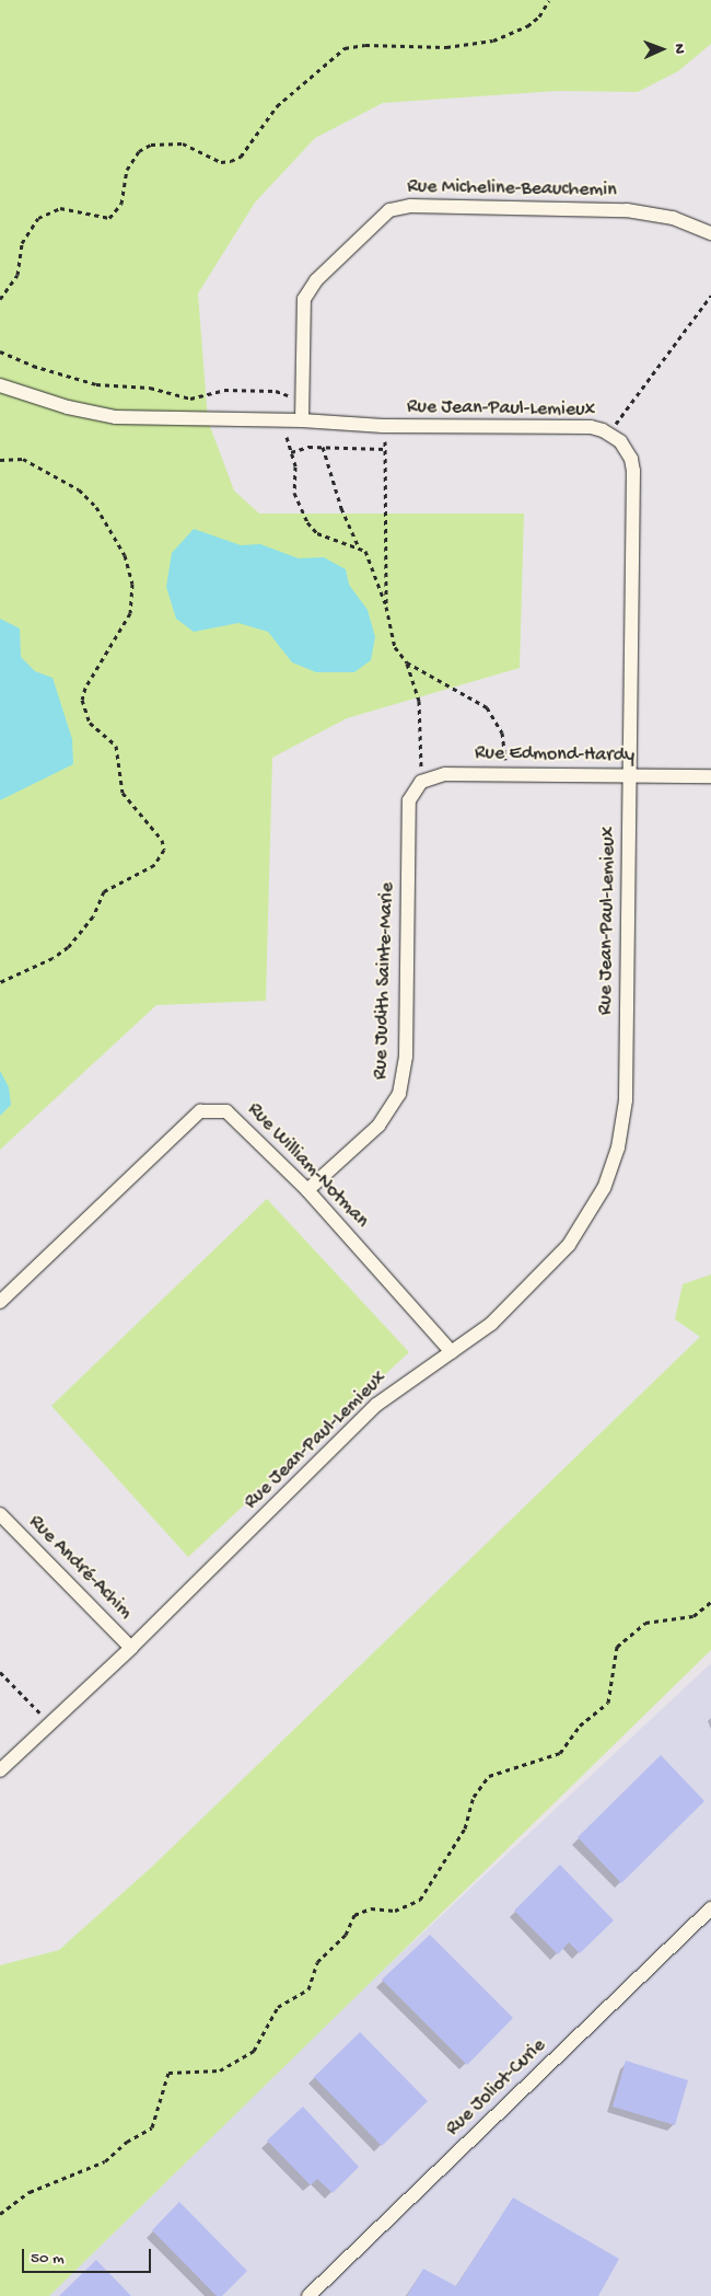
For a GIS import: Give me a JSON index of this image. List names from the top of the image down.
{
  "streets": {
    "street": [
      "Rue Micheline-Beauchemin",
      "Rue Jean-Paul-Lemieux",
      "Rue Edmond-Hardy",
      "Rue Judith Sainte-Marie",
      "Rue William-Notman",
      "Rue André-Achim",
      "Rue Joliot-Curie"
    ]
  },
  "crossings": [
    ["Rue Micheline-Beauchemin", "Rue Jean-Paul-Lemieux"],
    ["Rue Jean-Paul-Lemieux", "Rue Edmond-Hardy"],
    ["Rue Jean-Paul-Lemieux", "Rue William-Notman"],
    ["Rue Jean-Paul-Lemieux", "Rue André-Achim"],
    ["Rue Edmond-Hardy", "Rue Judith Sainte-Marie"],
    ["Rue Judith Sainte-Marie", "Rue William-Notman"]
  ],
  "scale_bar": "50 m",
  "north": "right"
}
